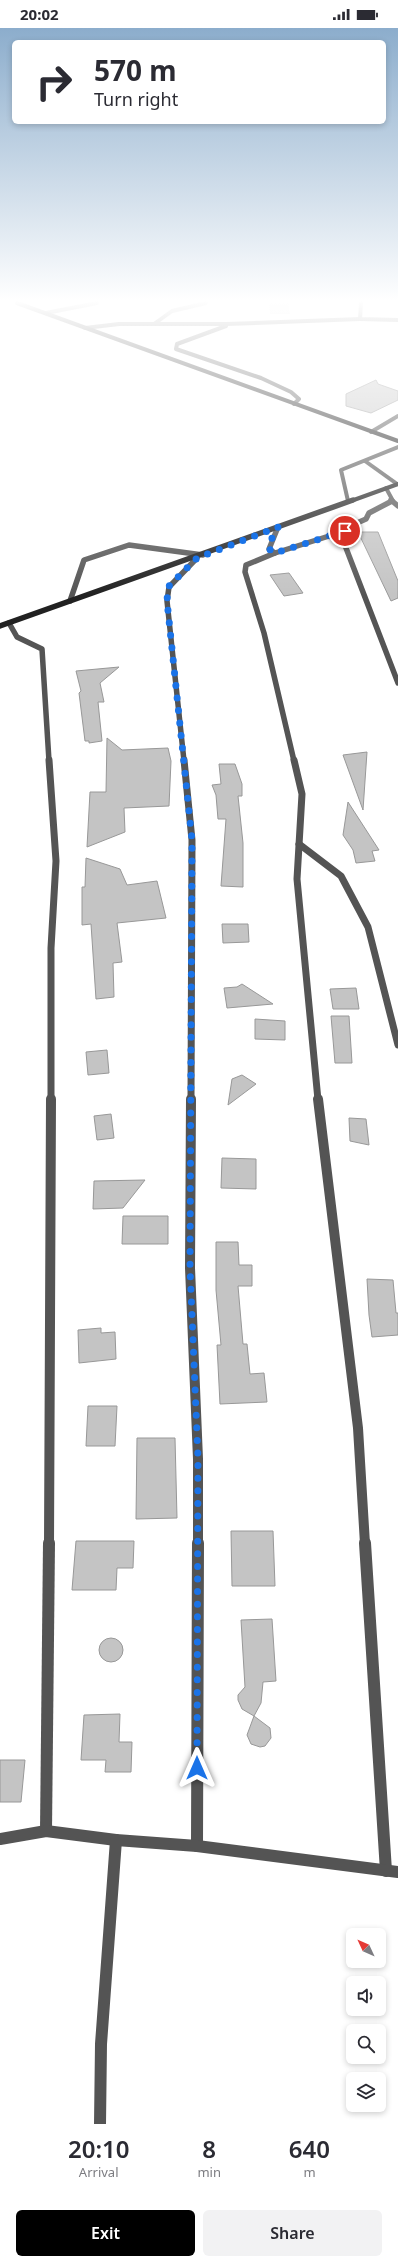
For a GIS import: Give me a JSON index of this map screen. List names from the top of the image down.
{
  "north": "top left",
  "page": {
    "status": "20:02",
    "turn": ["570 m", "Turn right"],
    "eta": [
      "20:10",
      "Arrival",
      "8",
      "min",
      "640",
      "m"
    ],
    "buttons": ["Exit", "Share"]
  }
}
